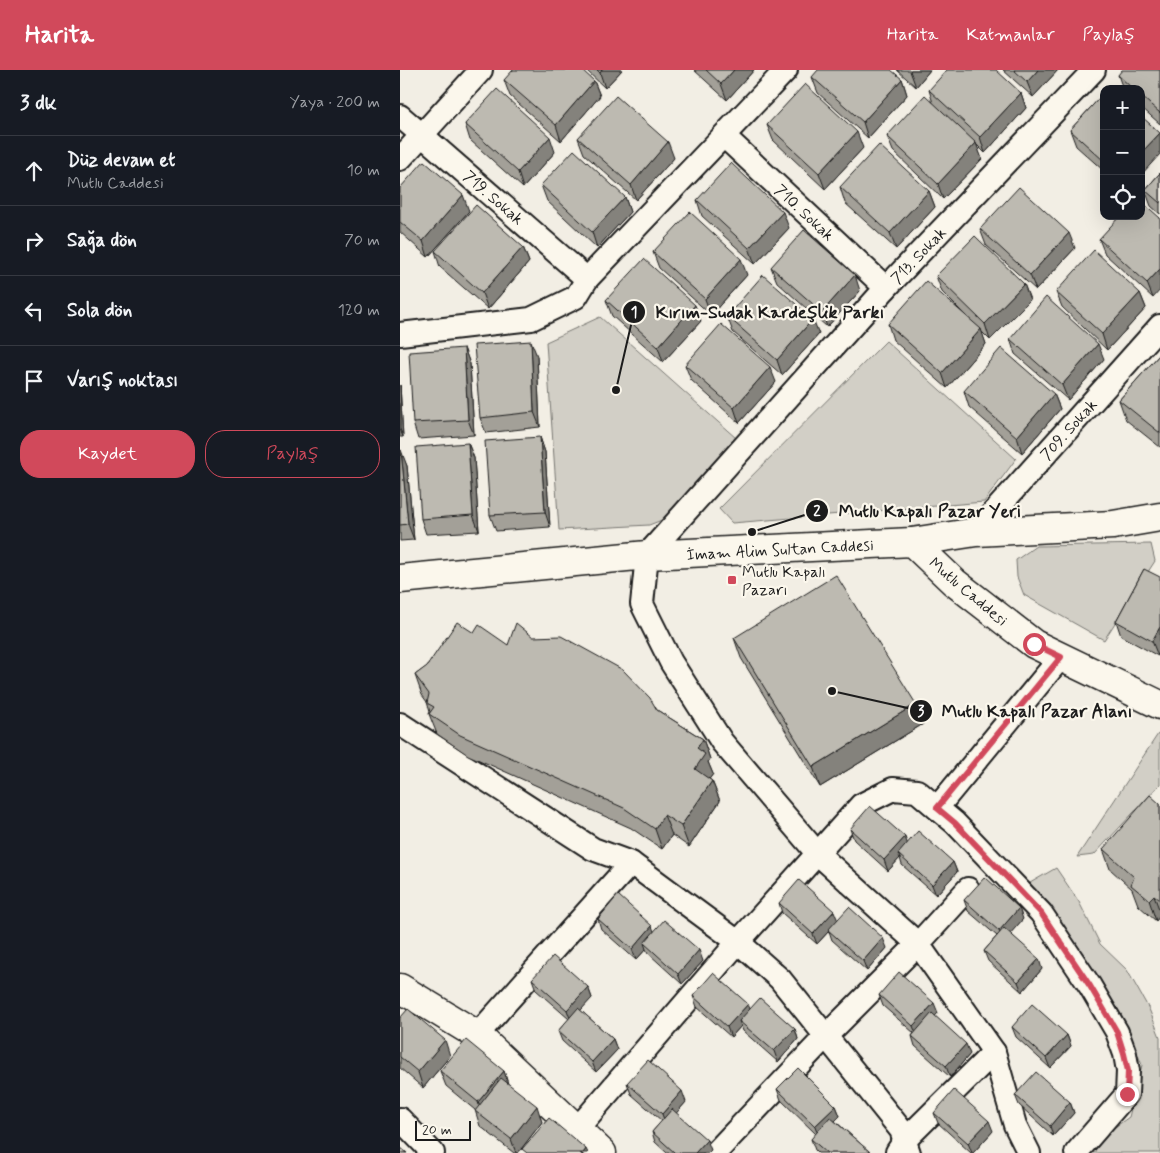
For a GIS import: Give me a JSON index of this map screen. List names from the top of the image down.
{
  "streets": {
    "street": [
      "719. Sokak",
      "710. Sokak",
      "713. Sokak",
      "709. Sokak",
      "İmam Alim Sultan Caddesi",
      "Mutlu Caddesi"
    ]
  },
  "crossings": [
    ["710. Sokak", "713. Sokak"],
    ["713. Sokak", "İmam Alim Sultan Caddesi"],
    ["709. Sokak", "İmam Alim Sultan Caddesi"],
    ["İmam Alim Sultan Caddesi", "Mutlu Caddesi"]
  ],
  "places": {
    "other": ["Kırım-Sudak Kardeşlik Parkı", "Mutlu Kapalı Pazar Yeri", "Mutlu Kapalı Pazar Alanı"],
    "transit": ["Mutlu Kapalı Pazarı"]
  },
  "scale_bar": "20 m",
  "page": {
    "header": "Harita",
    "nav": ["Harita", "Katmanlar", "Paylaş"],
    "heading": ["3 dk", "Yaya · 200 m"],
    "map_buttons": ["+", "−"],
    "list": [
      ["Düz devam et", "Mutlu Caddesi", "10 m"],
      ["Sağa dön", "70 m"],
      ["Sola dön", "120 m"],
      "Varış noktası"
    ],
    "buttons": ["Kaydet", "Paylaş"],
    "scale": "20 m"
  }
}
